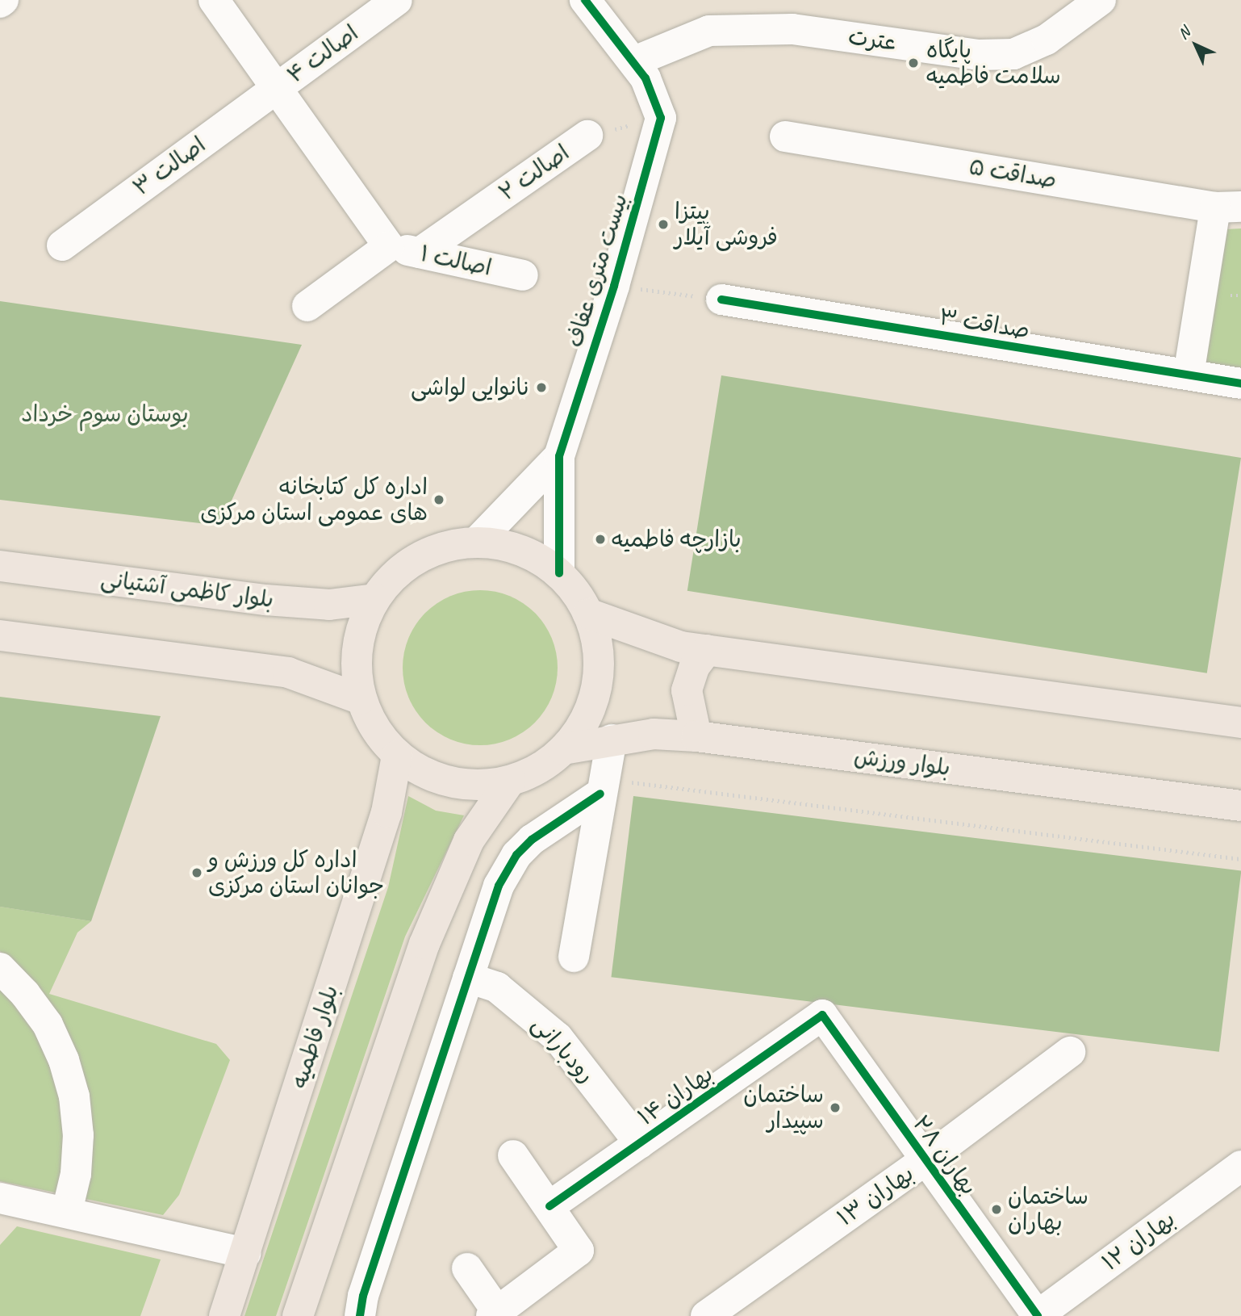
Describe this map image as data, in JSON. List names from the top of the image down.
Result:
{
  "streets": {
    "main road": ["بلوار کاظمی آشتیانی", "بلوار ورزش", "بلوار فاطمیه"],
    "street": [
      "عترت",
      "اصالت ۴",
      "اصالت ۳",
      "اصالت ۲",
      "صداقت ۵",
      "اصالت ۱",
      "بیست متری عفاف",
      "صداقت ۳",
      "رودبارانی",
      "بهاران ۱۴",
      "بهاران ۲۸",
      "بهاران ۱۳",
      "بهاران ۱۲"
    ]
  },
  "crossings": [
    ["اصالت ۴", "اصالت ۳"],
    ["اصالت ۲", "اصالت ۱"],
    ["اصالت ۲", "بیست متری عفاف"],
    ["رودبارانی", "بهاران ۱۴"],
    ["بهاران ۱۴", "بهاران ۲۸"],
    ["بهاران ۲۸", "بهاران ۱۳"],
    ["بهاران ۲۸", "بهاران ۱۲"]
  ],
  "parks": ["بوستان سوم خرداد"],
  "places": [
    "پایگاه سلامت فاطمیه",
    "پیتزا فروشی آیلار",
    "نانوایی لواشی",
    "اداره کل کتابخانه های عمومی استان مرکزی",
    "بازارچه فاطمیه",
    "اداره کل ورزش و جوانان استان مرکزی",
    "ساختمان سپیدار",
    "ساختمان بهاران"
  ],
  "north": "top left"
}
